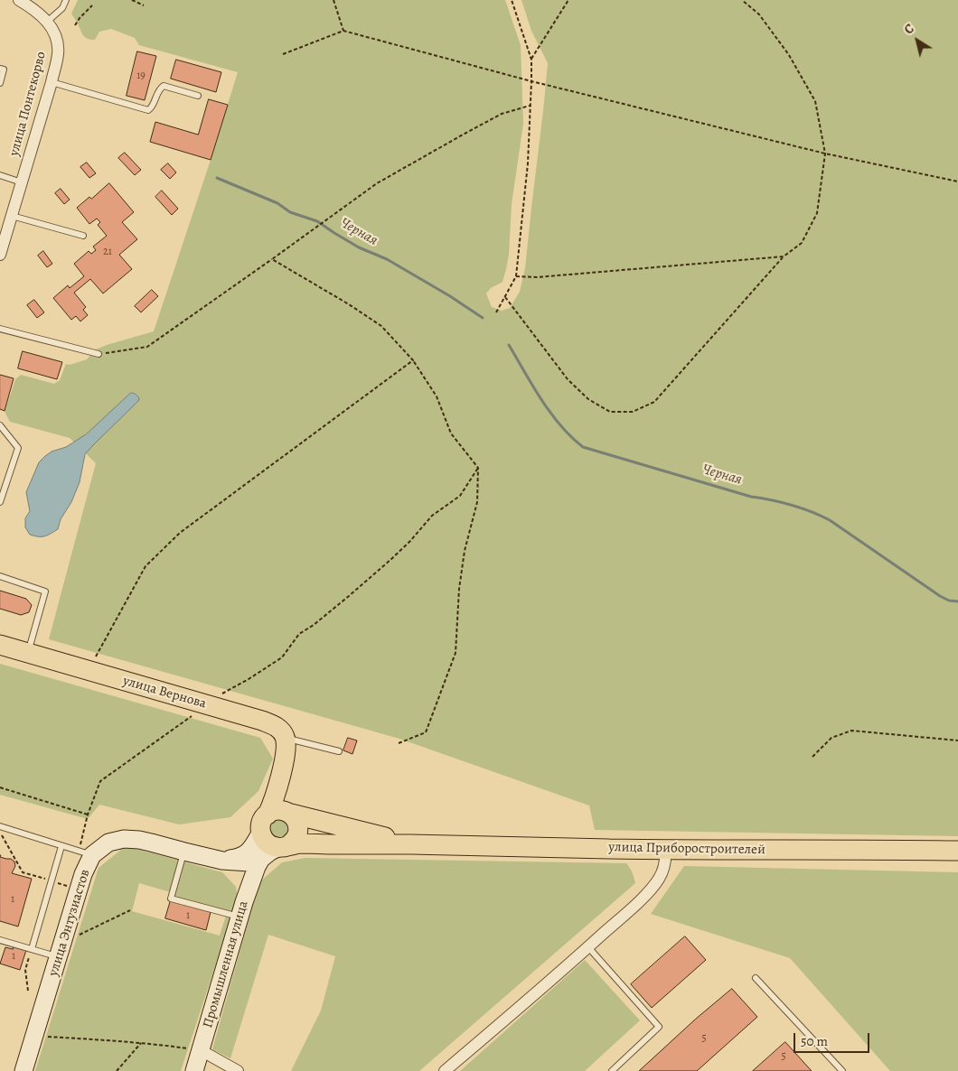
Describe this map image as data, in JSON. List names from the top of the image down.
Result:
{
  "streets": {
    "main road": ["улица Вернова", "улица Приборостроителей"],
    "street": ["улица Понтекорво", "улица Энтузиастов", "Промышленная улица"]
  },
  "crossings": [
    ["улица Приборостроителей", "улица Энтузиастов"],
    ["улица Энтузиастов", "Промышленная улица"]
  ],
  "water": ["Черная"],
  "house_numbers": [
    "19",
    "21",
    "1",
    "1",
    "1",
    "5",
    "5"
  ],
  "scale_bar": "50 m",
  "north": "top left"
}
